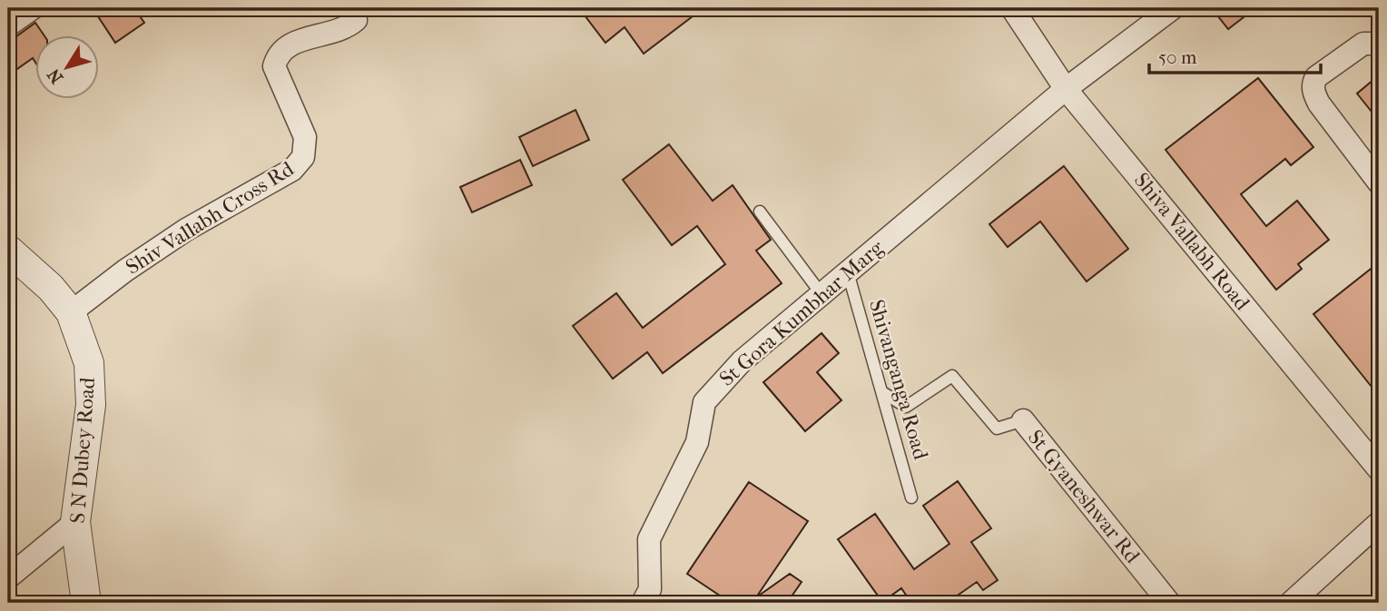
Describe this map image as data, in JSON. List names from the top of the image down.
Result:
{
  "streets": {
    "street": [
      "Shiv Vallabh Cross Rd",
      "Shiva Vallabh Road",
      "St Gora Kumbhar Marg",
      "S N Dubey Road",
      "St Gyaneshwar Rd"
    ],
    "lane": ["Shivanganga Road"]
  },
  "crossings": [
    ["Shiv Vallabh Cross Rd", "S N Dubey Road"],
    ["Shiva Vallabh Road", "St Gora Kumbhar Marg"],
    ["St Gora Kumbhar Marg", "Shivanganga Road"]
  ],
  "scale_bar": "50 m",
  "north": "bottom left"
}
